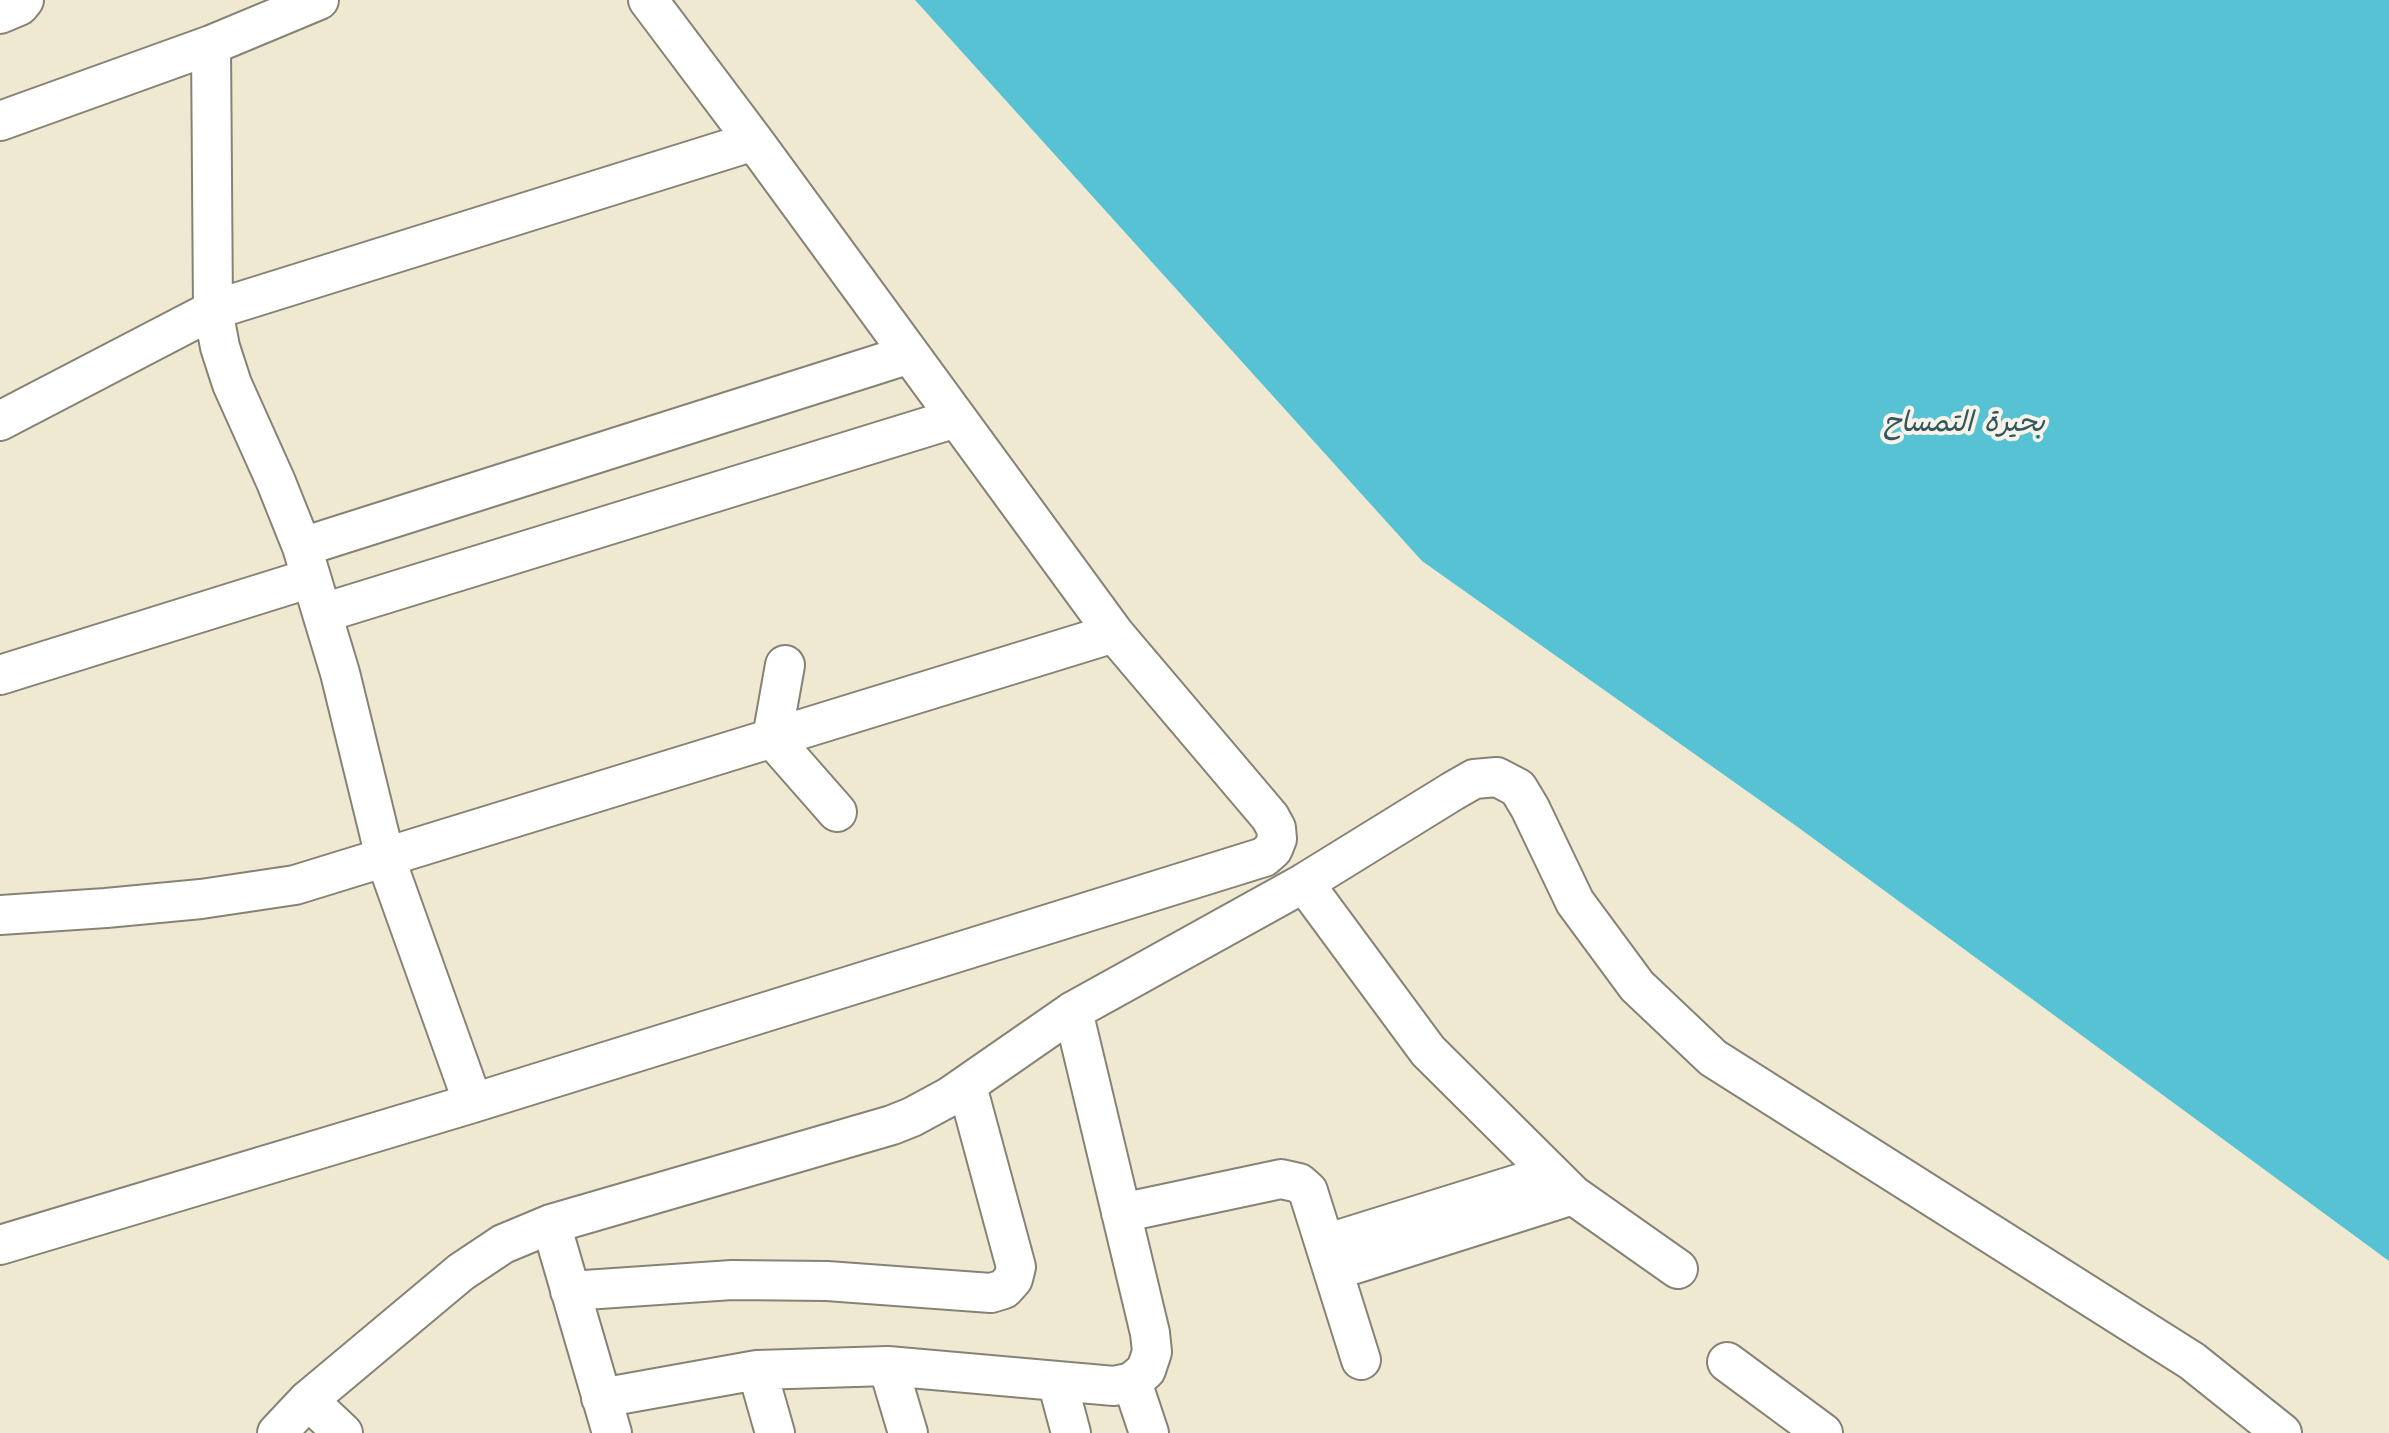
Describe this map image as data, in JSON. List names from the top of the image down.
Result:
{
  "water": ["بحيرة التمساح"]
}
